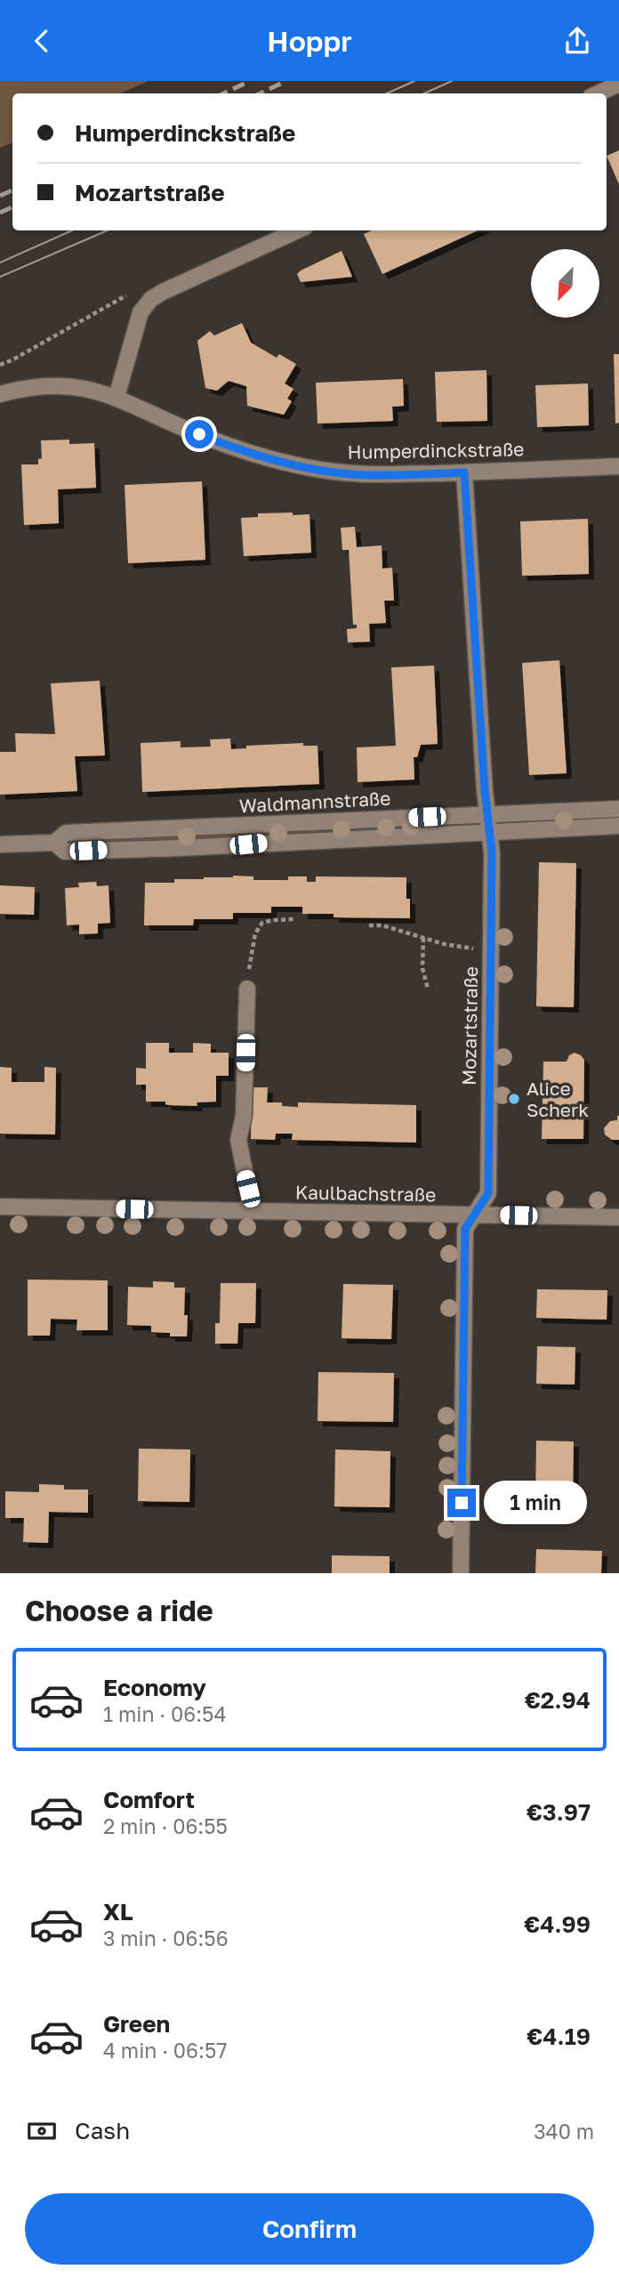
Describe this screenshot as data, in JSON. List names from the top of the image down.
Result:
{
  "streets": {
    "street": [
      "Humperdinckstraße",
      "Waldmannstraße",
      "Mozartstraße",
      "Kaulbachstraße"
    ]
  },
  "crossings": [
    ["Humperdinckstraße", "Mozartstraße"],
    ["Waldmannstraße", "Mozartstraße"],
    ["Mozartstraße", "Kaulbachstraße"]
  ],
  "places": ["Alice Scherk"],
  "north": "bottom left",
  "page": {
    "header": "Hoppr",
    "banner": ["Humperdinckstraße", "Mozartstraße"],
    "bubble": "1 min",
    "heading": "Choose a ride",
    "list": [
      {
        "name": "Economy",
        "note": "1 min · 06:54",
        "value": "€2.94"
      },
      {
        "name": "Comfort",
        "note": "2 min · 06:55",
        "value": "€3.97"
      },
      {
        "name": "XL",
        "note": "3 min · 06:56",
        "value": "€4.99"
      },
      {
        "name": "Green",
        "note": "4 min · 06:57",
        "value": "€4.19"
      }
    ],
    "pay": ["Cash", "340 m"],
    "buttons": "Confirm"
  }
}
